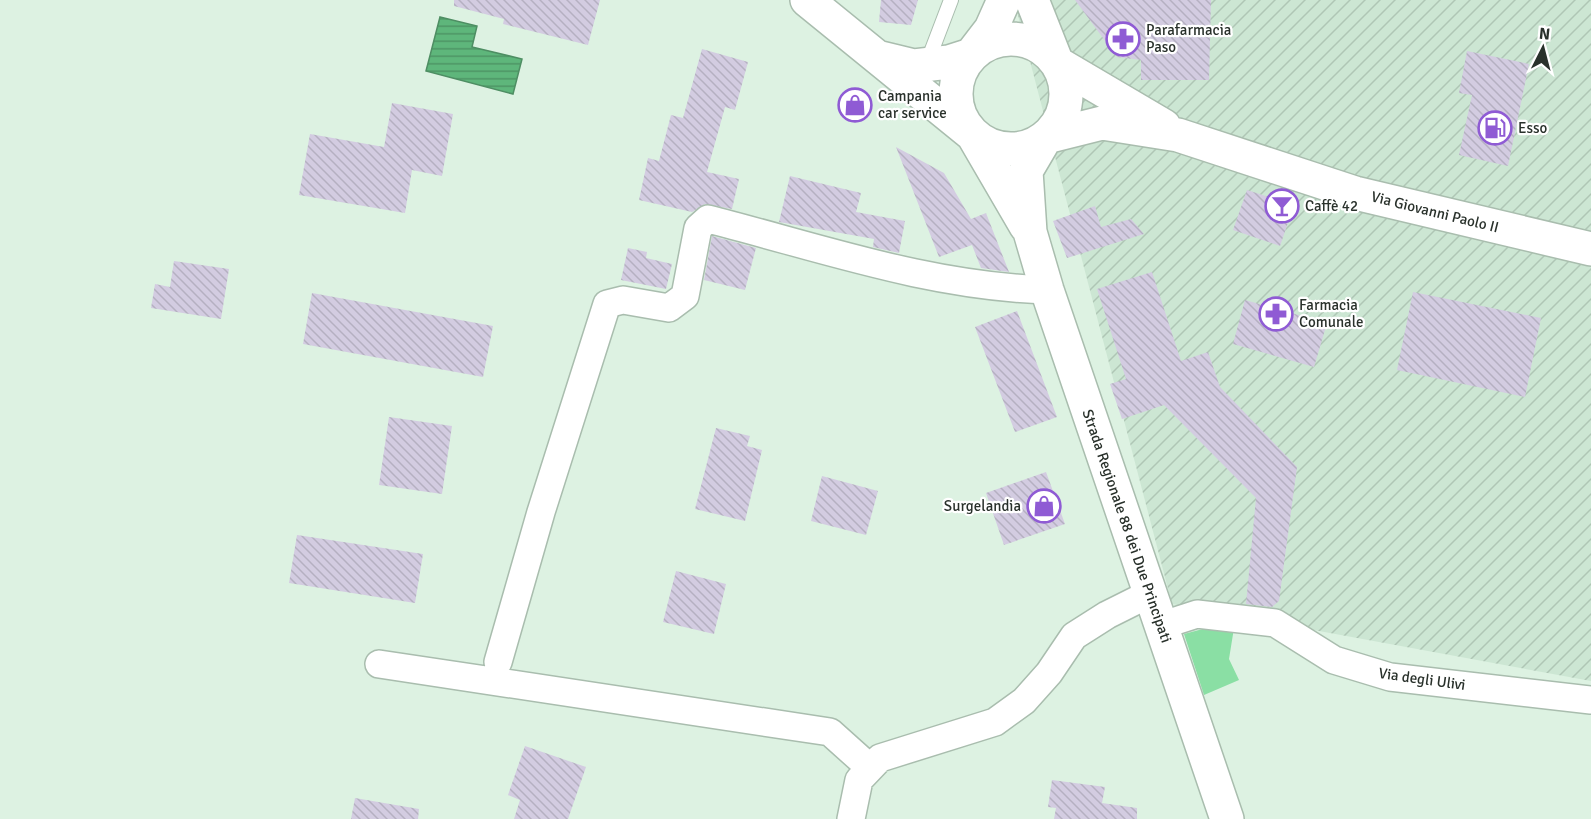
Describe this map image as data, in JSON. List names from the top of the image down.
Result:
{
  "streets": {
    "main road": ["Via Giovanni Paolo II", "Strada Regionale 88 dei Due Principati"],
    "street": ["Via degli Ulivi"]
  },
  "crossings": [
    ["Strada Regionale 88 dei Due Principati", "Via degli Ulivi"]
  ],
  "places": {
    "pharmacy": ["Parafarmacia Paso", "Farmacia Comunale"],
    "shop": ["Campania car service", "Surgelandia"],
    "fuel station": ["Esso"],
    "bar": ["Caffè 42"]
  },
  "north": "top"
}
